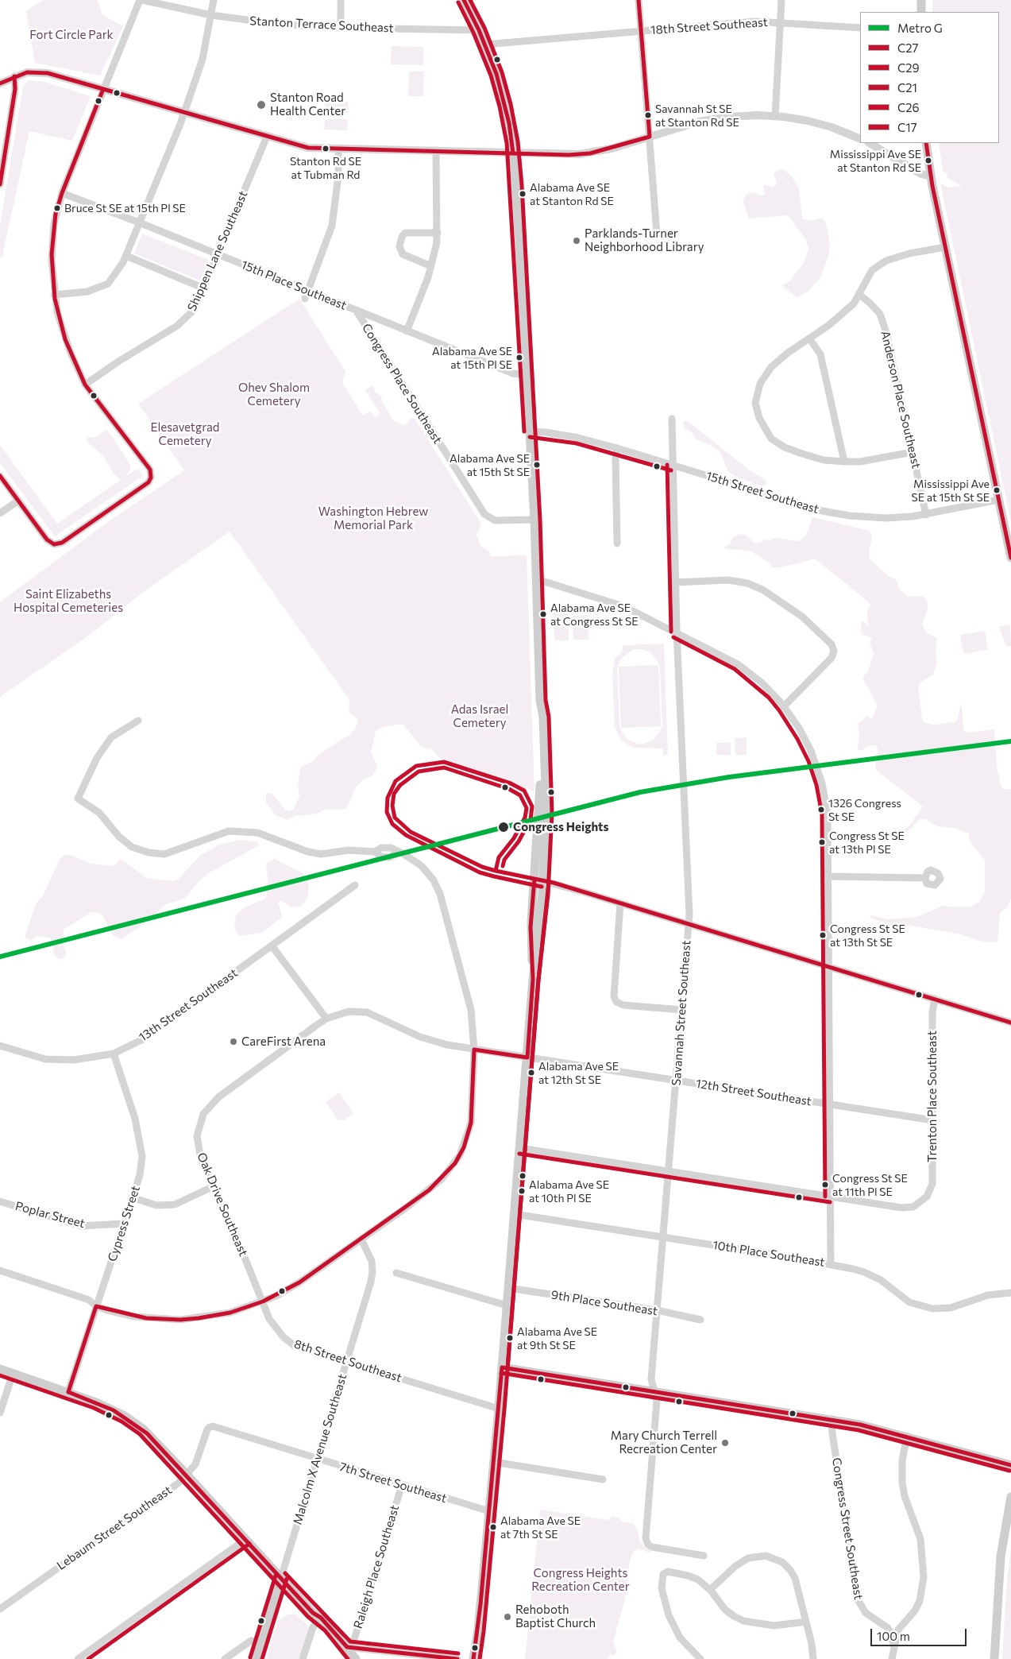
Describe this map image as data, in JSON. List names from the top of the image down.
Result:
{
  "streets": {
    "main road": ["Malcolm X Avenue Southeast"],
    "street": [
      "Stanton Terrace Southeast",
      "18th Street Southeast",
      "Shippen Lane Southeast",
      "15th Place Southeast",
      "Congress Place Southeast",
      "Anderson Place Southeast",
      "15th Street Southeast",
      "13th Street Southeast",
      "Savannah Street Southeast",
      "12th Street Southeast",
      "Trenton Place Southeast",
      "Oak Drive Southeast",
      "Poplar Street",
      "Cypress Street",
      "10th Place Southeast",
      "9th Place Southeast",
      "8th Street Southeast",
      "7th Street Southeast",
      "Lebaum Street Southeast",
      "Congress Street Southeast",
      "Raleigh Place Southeast"
    ]
  },
  "crossings": [
    ["Shippen Lane Southeast", "15th Place Southeast"],
    ["15th Place Southeast", "Congress Place Southeast"],
    ["Anderson Place Southeast", "15th Street Southeast"],
    ["15th Street Southeast", "Savannah Street Southeast"],
    ["13th Street Southeast", "Cypress Street"],
    ["Savannah Street Southeast", "12th Street Southeast"],
    ["Savannah Street Southeast", "10th Place Southeast"],
    ["Savannah Street Southeast", "9th Place Southeast"],
    ["12th Street Southeast", "Trenton Place Southeast"],
    ["12th Street Southeast", "Oak Drive Southeast"],
    ["Oak Drive Southeast", "8th Street Southeast"],
    ["Poplar Street", "Cypress Street"],
    ["8th Street Southeast", "Malcolm X Avenue Southeast"],
    ["Malcolm X Avenue Southeast", "7th Street Southeast"],
    ["7th Street Southeast", "Lebaum Street Southeast"],
    ["7th Street Southeast", "Raleigh Place Southeast"]
  ],
  "parks": [
    "Fort Circle Park",
    "Ohev Shalom Cemetery",
    "Elesavetgrad Cemetery",
    "Washington Hebrew Memorial Park",
    "Saint Elizabeths Hospital Cemeteries",
    "Adas Israel Cemetery",
    "Congress Heights Recreation Center"
  ],
  "places": [
    "Stanton Road Health Center",
    "Savannah St SE at Stanton Rd SE",
    "Stanton Rd SE at Tubman Rd",
    "Mississippi Ave SE at Stanton Rd SE",
    "Alabama Ave SE at Stanton Rd SE",
    "Bruce St SE at 15th Pl SE",
    "Parklands-Turner Neighborhood Library",
    "Alabama Ave SE at 15th Pl SE",
    "Alabama Ave SE at 15th St SE",
    "Mississippi Ave SE at 15th St SE",
    "Alabama Ave SE at Congress St SE",
    "1326 Congress St SE",
    "Congress Heights",
    "Congress St SE at 13th Pl SE",
    "Congress St SE at 13th St SE",
    "CareFirst Arena",
    "Alabama Ave SE at 12th St SE",
    "Congress St SE at 11th Pl SE",
    "Alabama Ave SE at 10th Pl SE",
    "Alabama Ave SE at 9th St SE",
    "Mary Church Terrell Recreation Center",
    "Alabama Ave SE at 7th St SE",
    "Rehoboth Baptist Church"
  ],
  "lines": [
    "transit line C21",
    "transit line C26",
    "transit line C29",
    "transit line C27",
    "metro line G",
    "transit line C17"
  ],
  "legend": [
    "Metro G",
    "C27",
    "C29",
    "C21",
    "C26",
    "C17"
  ],
  "scale_bar": "100 m"
}
